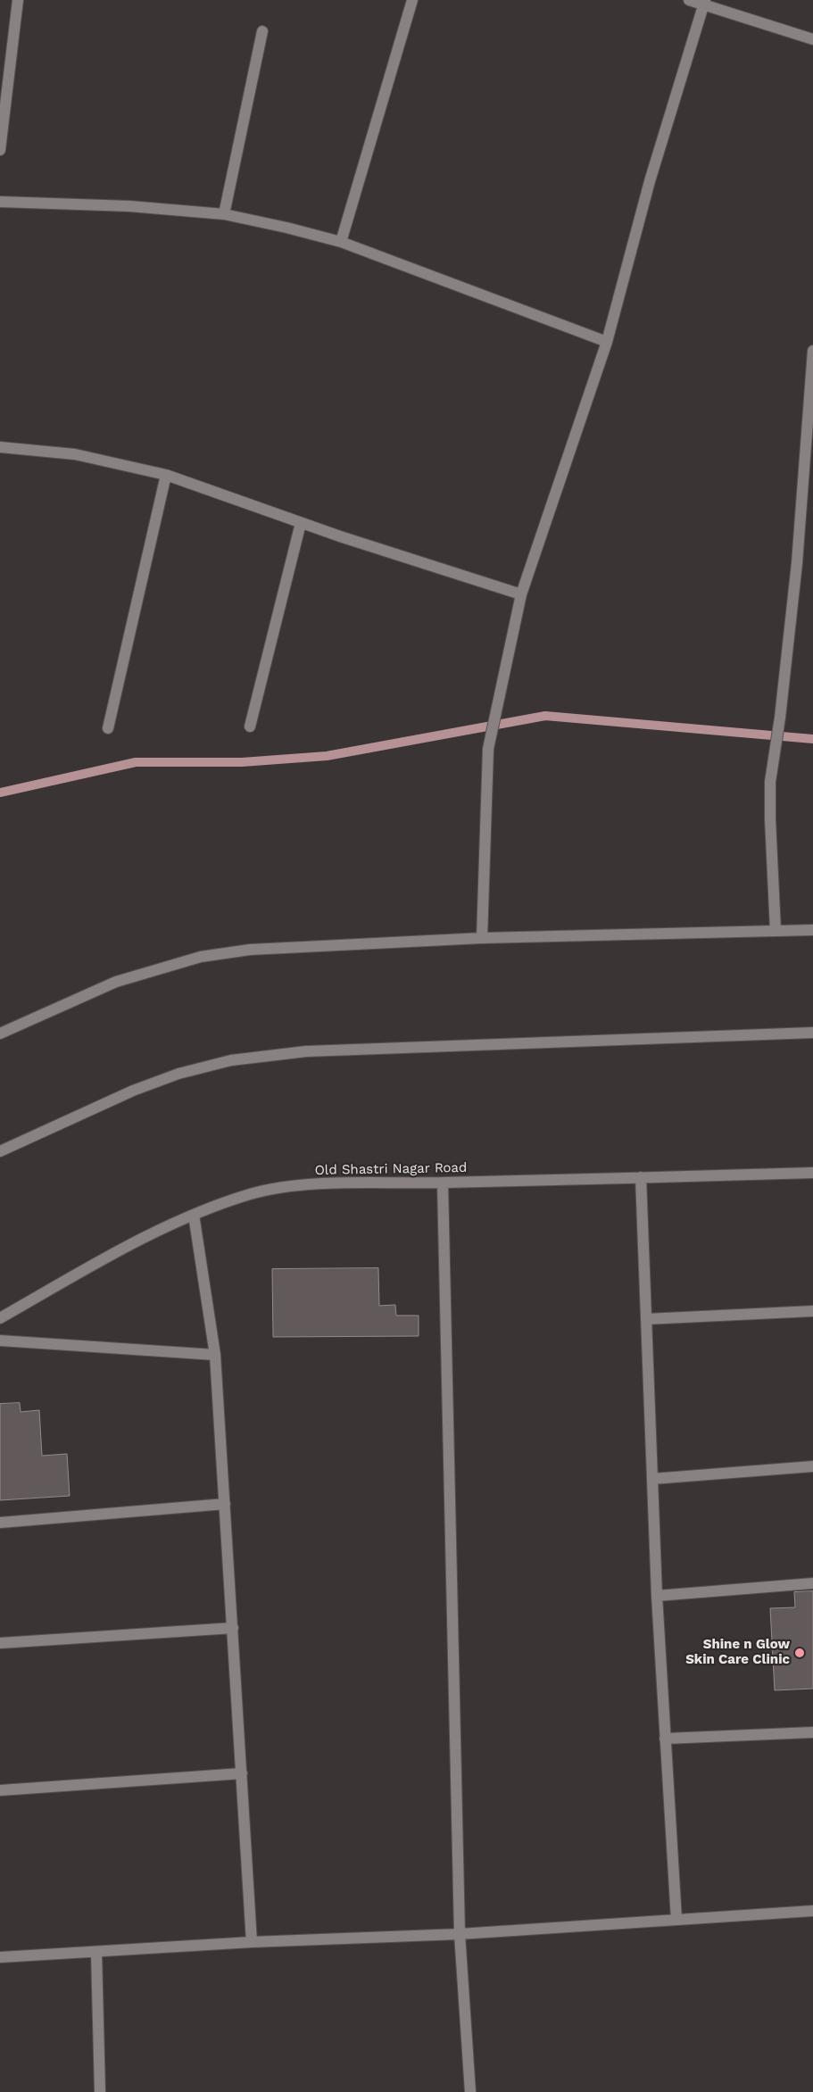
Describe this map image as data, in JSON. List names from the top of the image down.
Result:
{
  "streets": {
    "street": ["Old Shastri Nagar Road"]
  },
  "places": ["Shine n Glow Skin Care Clinic"]
}
